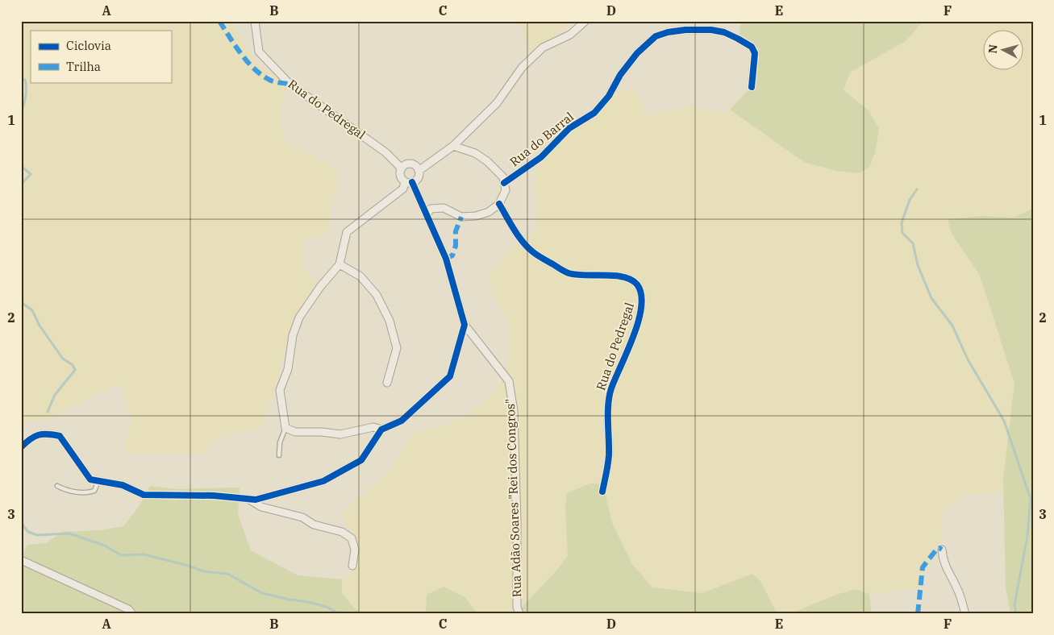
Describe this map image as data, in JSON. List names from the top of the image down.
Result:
{
  "streets": {
    "street": ["Rua do Pedregal", "Rua do Barral", "Rua Adão Soares \"Rei dos Congros\""]
  },
  "legend": ["Ciclovia", "Trilha"],
  "north": "left",
  "grid": {
    "columns": [
      "A",
      "B",
      "C",
      "D",
      "E",
      "F"
    ],
    "rows": ["1", "2", "3"]
  }
}
